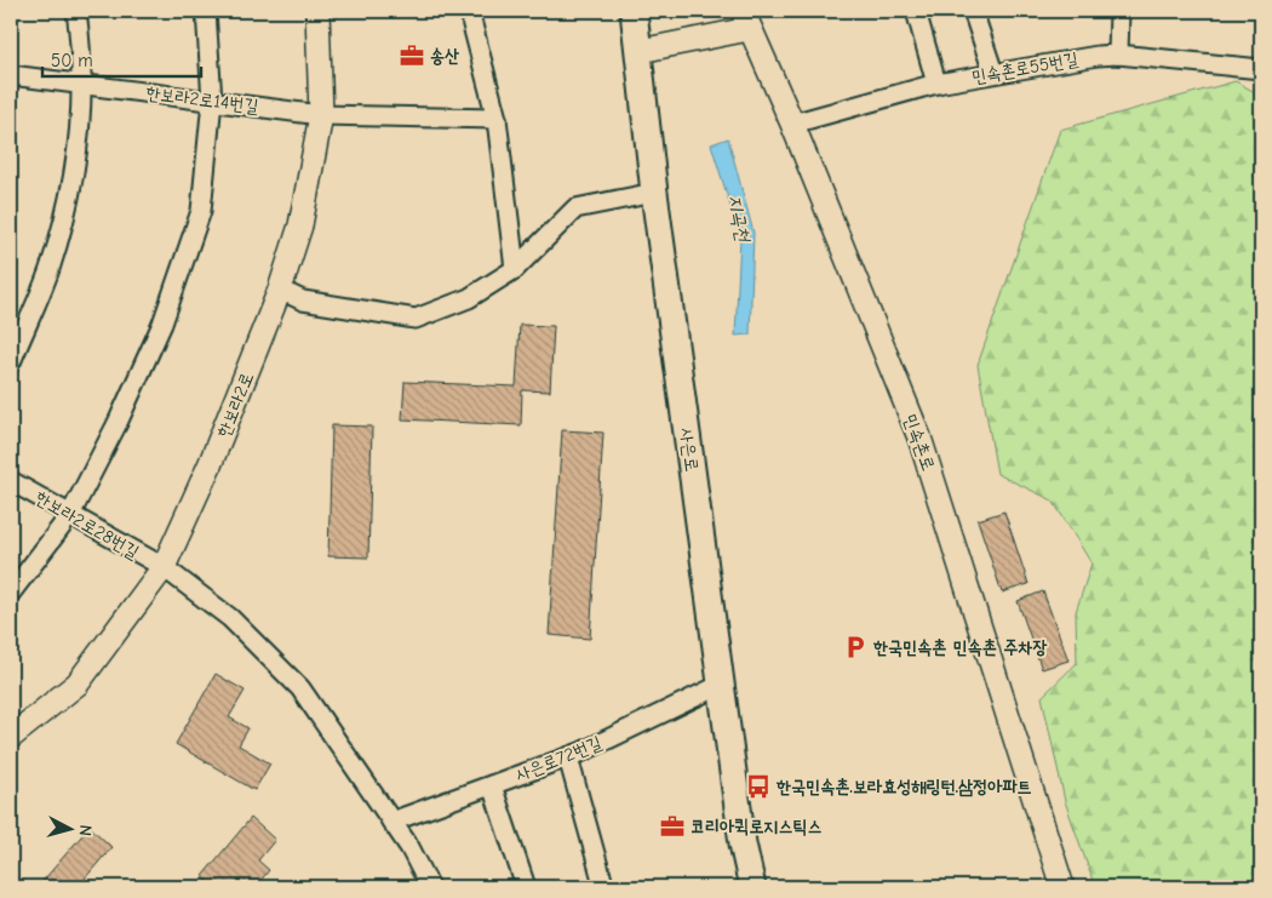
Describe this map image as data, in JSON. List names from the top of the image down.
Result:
{
  "streets": {
    "main road": ["사은로"],
    "street": [
      "민속촌로55번길",
      "한보라2로14번길",
      "한보라2로",
      "민속촌로",
      "한보라2로28번길",
      "사은로72번길"
    ]
  },
  "crossings": [
    ["민속촌로55번길", "민속촌로"],
    ["한보라2로14번길", "한보라2로"],
    ["한보라2로", "한보라2로28번길"],
    ["사은로", "사은로72번길"],
    ["한보라2로28번길", "사은로72번길"]
  ],
  "water": ["지곡천"],
  "places": {
    "office": ["송산", "코리아퀵로지스틱스"],
    "parking": ["한국민속촌 민속촌 주차장"],
    "bus stop": ["한국민속촌.보라효성해링턴.삼정아파트"]
  },
  "scale_bar": "50 m",
  "north": "right"
}
